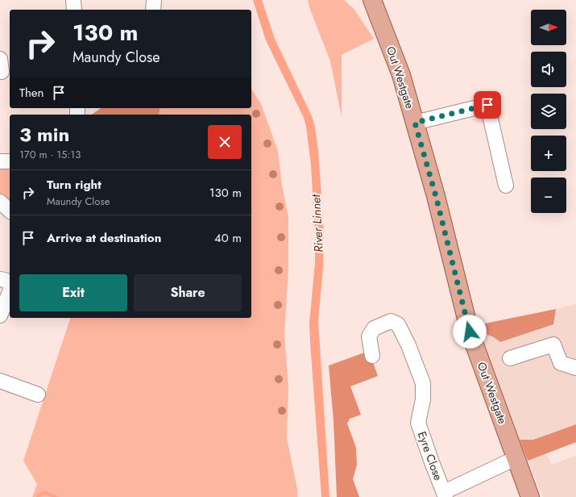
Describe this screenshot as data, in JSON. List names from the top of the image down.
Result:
{
  "streets": {
    "main road": ["Out Westgate"],
    "street": ["Eyre Close"]
  },
  "crossings": [
    ["Out Westgate", "Eyre Close"]
  ],
  "water": ["River Linnet"],
  "north": "right",
  "page": {
    "map_buttons": ["+", "−"],
    "turn": ["130 m", "Maundy Close"],
    "then": "Then",
    "heading": ["3 min", "170 m · 15:13"],
    "list": [
      {
        "name": "Turn right",
        "note": "Maundy Close",
        "value": "130 m"
      },
      {
        "name": "Arrive at destination",
        "value": "40 m"
      }
    ],
    "buttons": ["Exit", "Share"]
  }
}
